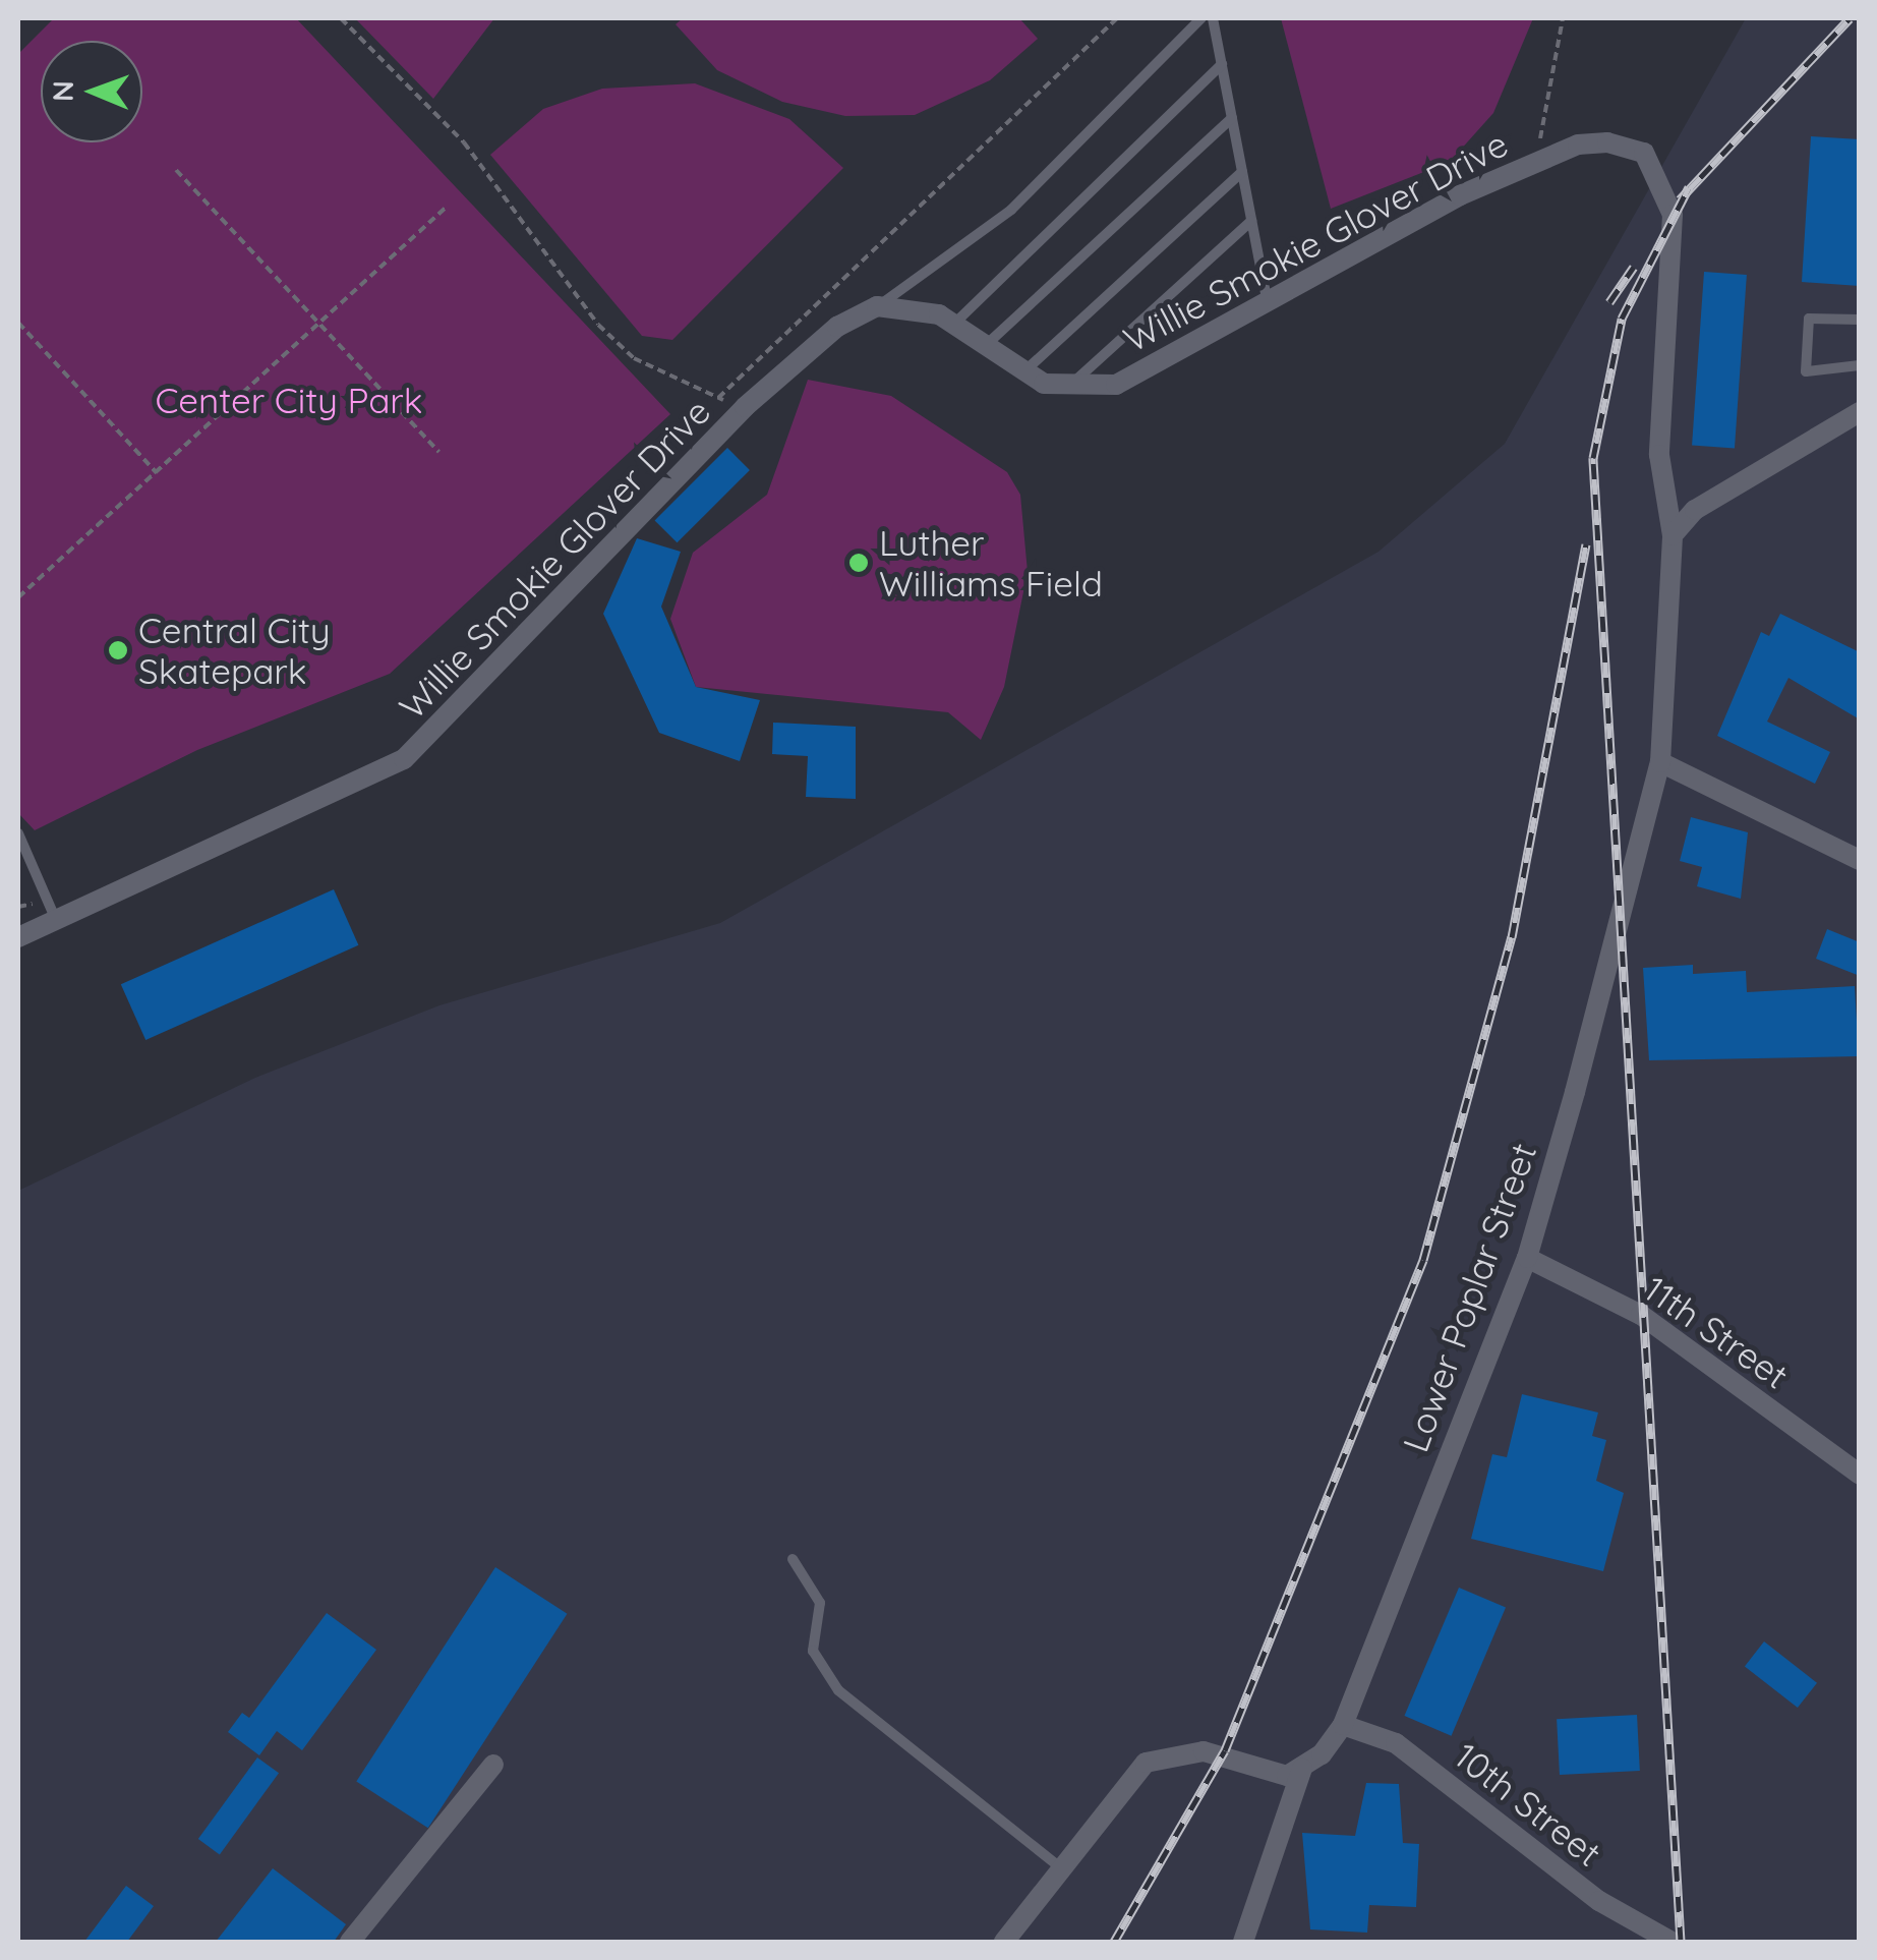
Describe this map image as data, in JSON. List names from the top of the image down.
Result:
{
  "streets": {
    "street": [
      "Willie Smokie Glover Drive",
      "Lower Poplar Street",
      "11th Street",
      "10th Street"
    ]
  },
  "crossings": [
    ["Willie Smokie Glover Drive", "Lower Poplar Street"],
    ["Lower Poplar Street", "11th Street"],
    ["Lower Poplar Street", "10th Street"]
  ],
  "parks": ["Center City Park"],
  "places": ["Luther Williams Field", "Central City Skatepark"],
  "north": "left"
}
